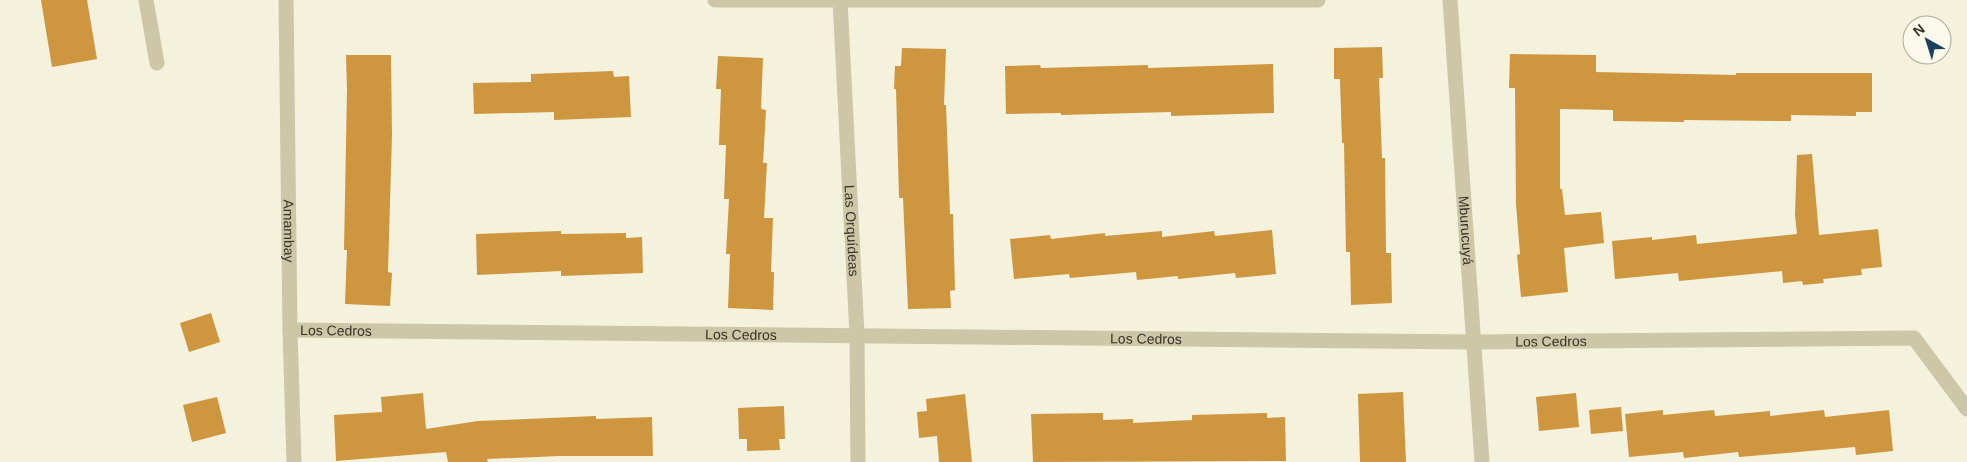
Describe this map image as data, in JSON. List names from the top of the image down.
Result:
{
  "streets": {
    "street": [
      "Amambay",
      "Las Orquídeas",
      "Mburucuyá",
      "Los Cedros"
    ]
  },
  "crossings": [
    ["Amambay", "Los Cedros"],
    ["Las Orquídeas", "Los Cedros"],
    ["Mburucuyá", "Los Cedros"]
  ],
  "north": "top left"
}
